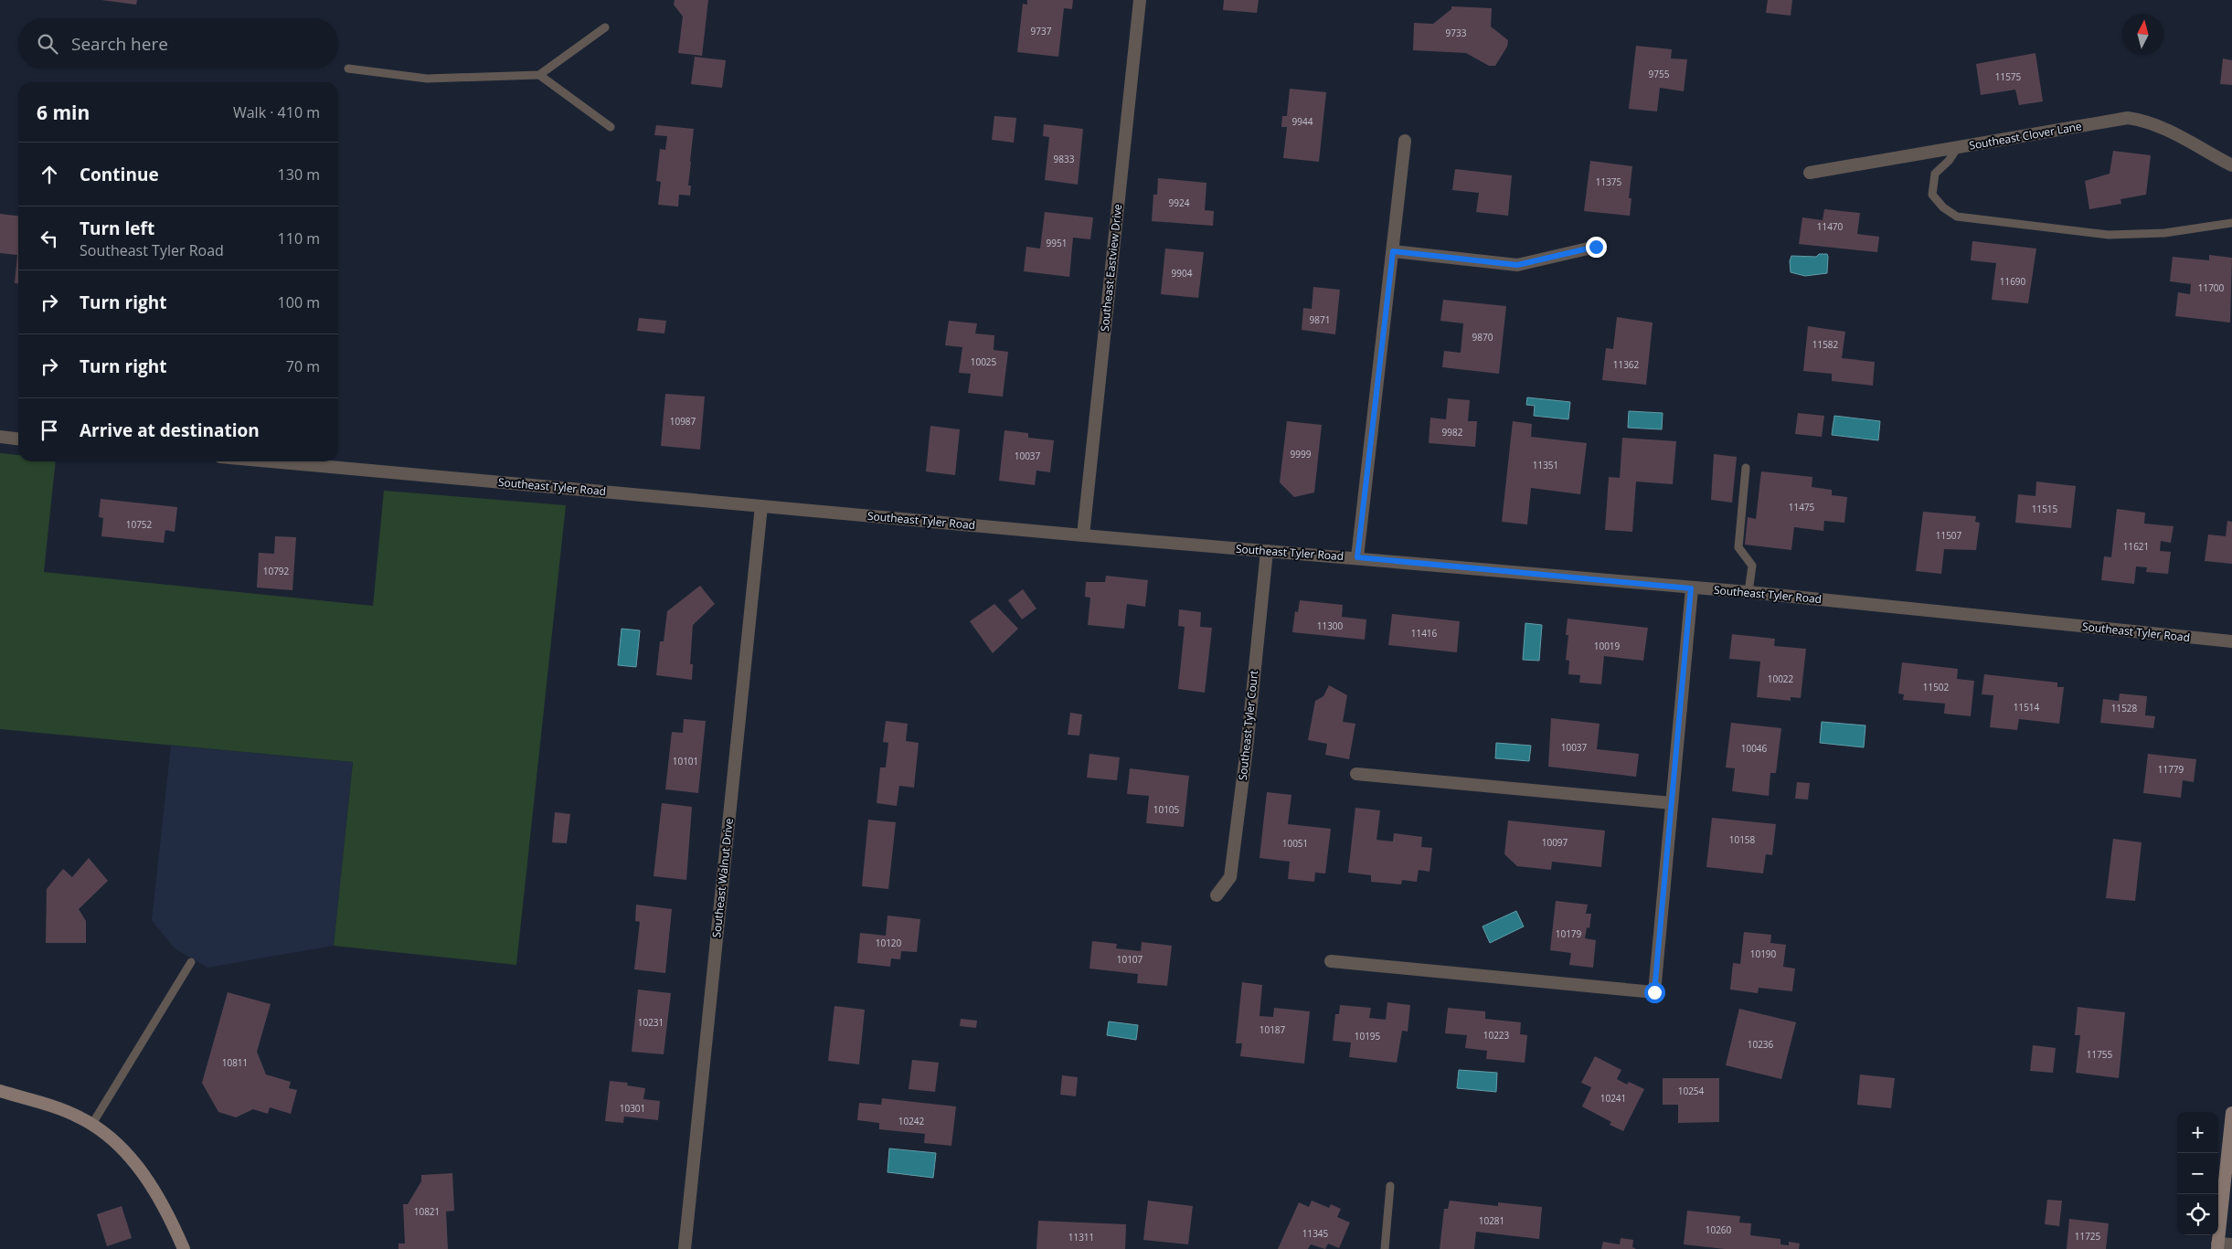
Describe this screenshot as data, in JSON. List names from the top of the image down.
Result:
{
  "streets": {
    "street": [
      "Southeast Clover Lane",
      "Southeast Eastview Drive",
      "Southeast Tyler Road",
      "Southeast Tyler Court",
      "Southeast Walnut Drive"
    ]
  },
  "crossings": [
    ["Southeast Eastview Drive", "Southeast Tyler Road"],
    ["Southeast Tyler Road", "Southeast Tyler Court"],
    ["Southeast Tyler Road", "Southeast Walnut Drive"]
  ],
  "house_numbers": [
    "9737",
    "9733",
    "9755",
    "11575",
    "9944",
    "9833",
    "11375",
    "9924",
    "11470",
    "9951",
    "9904",
    "11690",
    "11700",
    "9871",
    "9870",
    "11582",
    "10025",
    "11362",
    "10987",
    "9982",
    "9999",
    "10037",
    "11351",
    "11475",
    "11515",
    "10752",
    "11507",
    "11621",
    "10792",
    "11300",
    "11416",
    "10019",
    "10022",
    "11502",
    "11514",
    "11528",
    "10037",
    "10046",
    "10101",
    "11779",
    "10105",
    "10158",
    "10097",
    "10051",
    "10179",
    "10120",
    "10190",
    "10107",
    "10231",
    "10187",
    "10223",
    "10195",
    "10236",
    "11755",
    "10811",
    "10254",
    "10241",
    "10301",
    "10242",
    "10821",
    "10281",
    "10260",
    "11345",
    "11725",
    "11311"
  ],
  "north": "top",
  "page": {
    "search": "Search here",
    "heading": ["6 min", "Walk · 410 m"],
    "list": [
      ["Continue", "130 m"],
      ["Turn left", "Southeast Tyler Road", "110 m"],
      ["Turn right", "100 m"],
      ["Turn right", "70 m"],
      "Arrive at destination"
    ],
    "map_buttons": ["+", "−"]
  }
}
